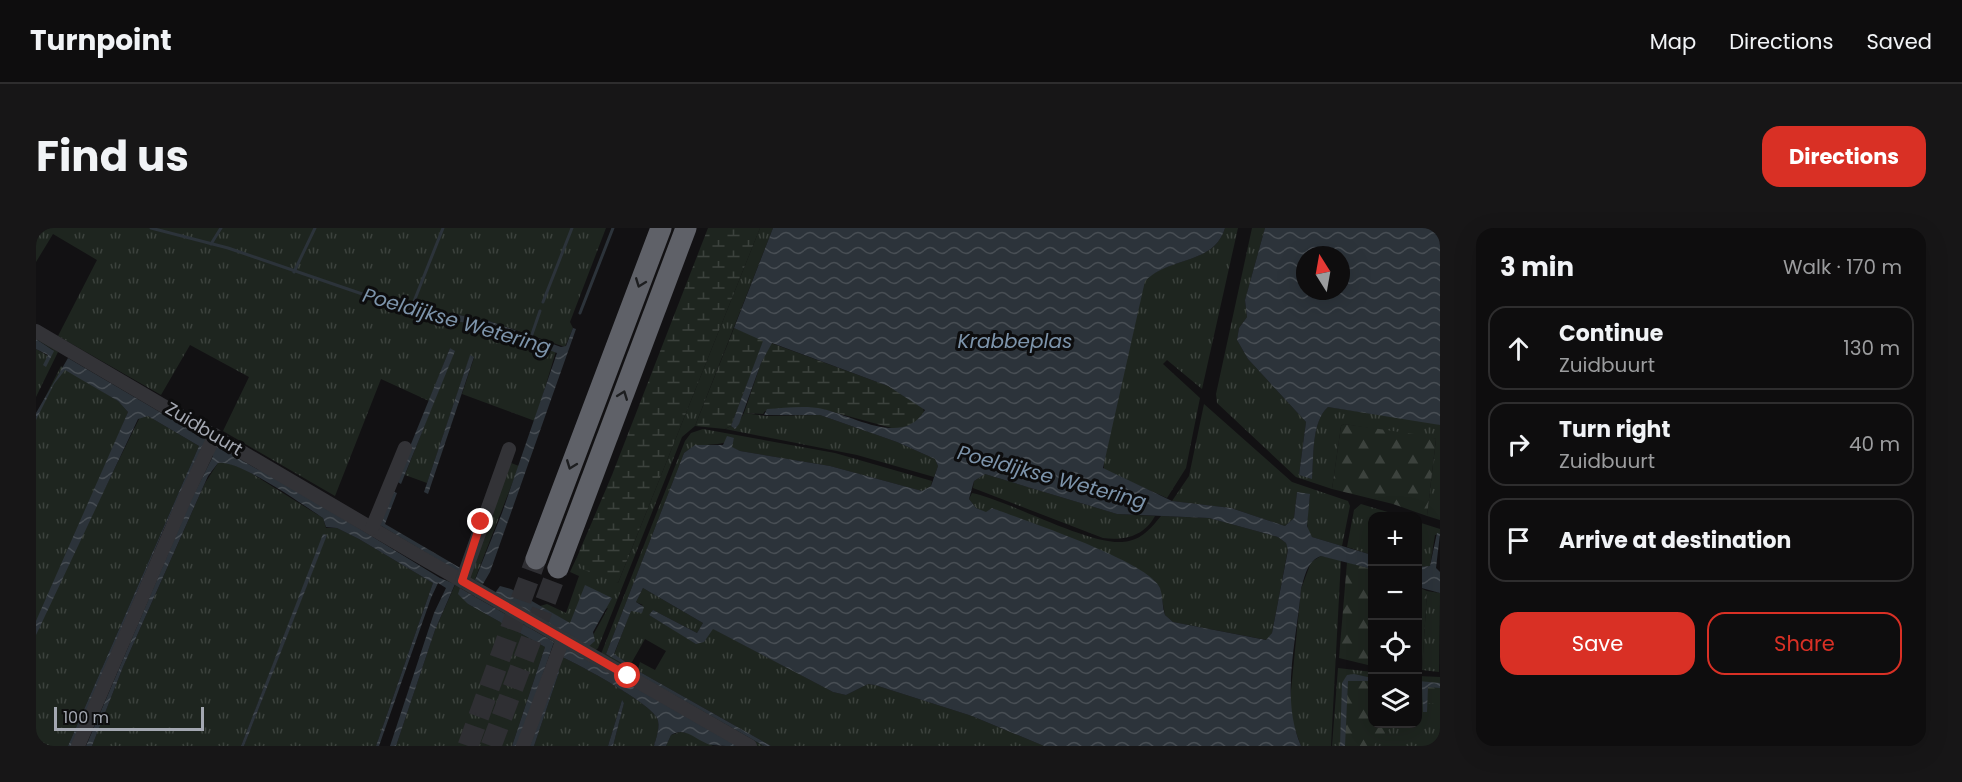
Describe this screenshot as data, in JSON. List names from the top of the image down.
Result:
{
  "streets": {
    "street": ["Zuidbuurt"]
  },
  "water": ["Poeldijkse Wetering", "Krabbeplas"],
  "scale_bar": "100 m",
  "north": "top",
  "page": {
    "header": "Turnpoint",
    "nav": ["Map", "Directions", "Saved"],
    "title": "Find us",
    "buttons": [
      "Directions",
      ["Save", "Share"]
    ],
    "heading": ["3 min", "Walk · 170 m"],
    "list": [
      ["Continue", "Zuidbuurt", "130 m"],
      ["Turn right", "Zuidbuurt", "40 m"],
      "Arrive at destination"
    ],
    "map_buttons": ["+", "−"],
    "scale": "100 m"
  }
}
